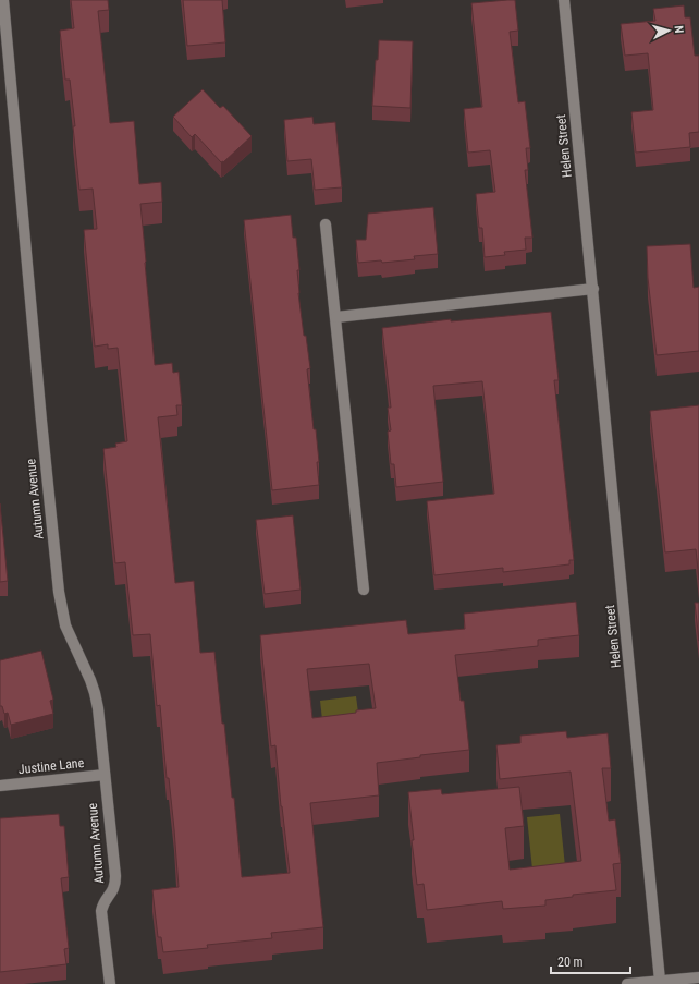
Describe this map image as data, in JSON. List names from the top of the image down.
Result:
{
  "streets": {
    "street": ["Helen Street", "Autumn Avenue", "Justine Lane"]
  },
  "crossings": [
    ["Autumn Avenue", "Justine Lane"]
  ],
  "scale_bar": "20 m",
  "north": "right"
}
